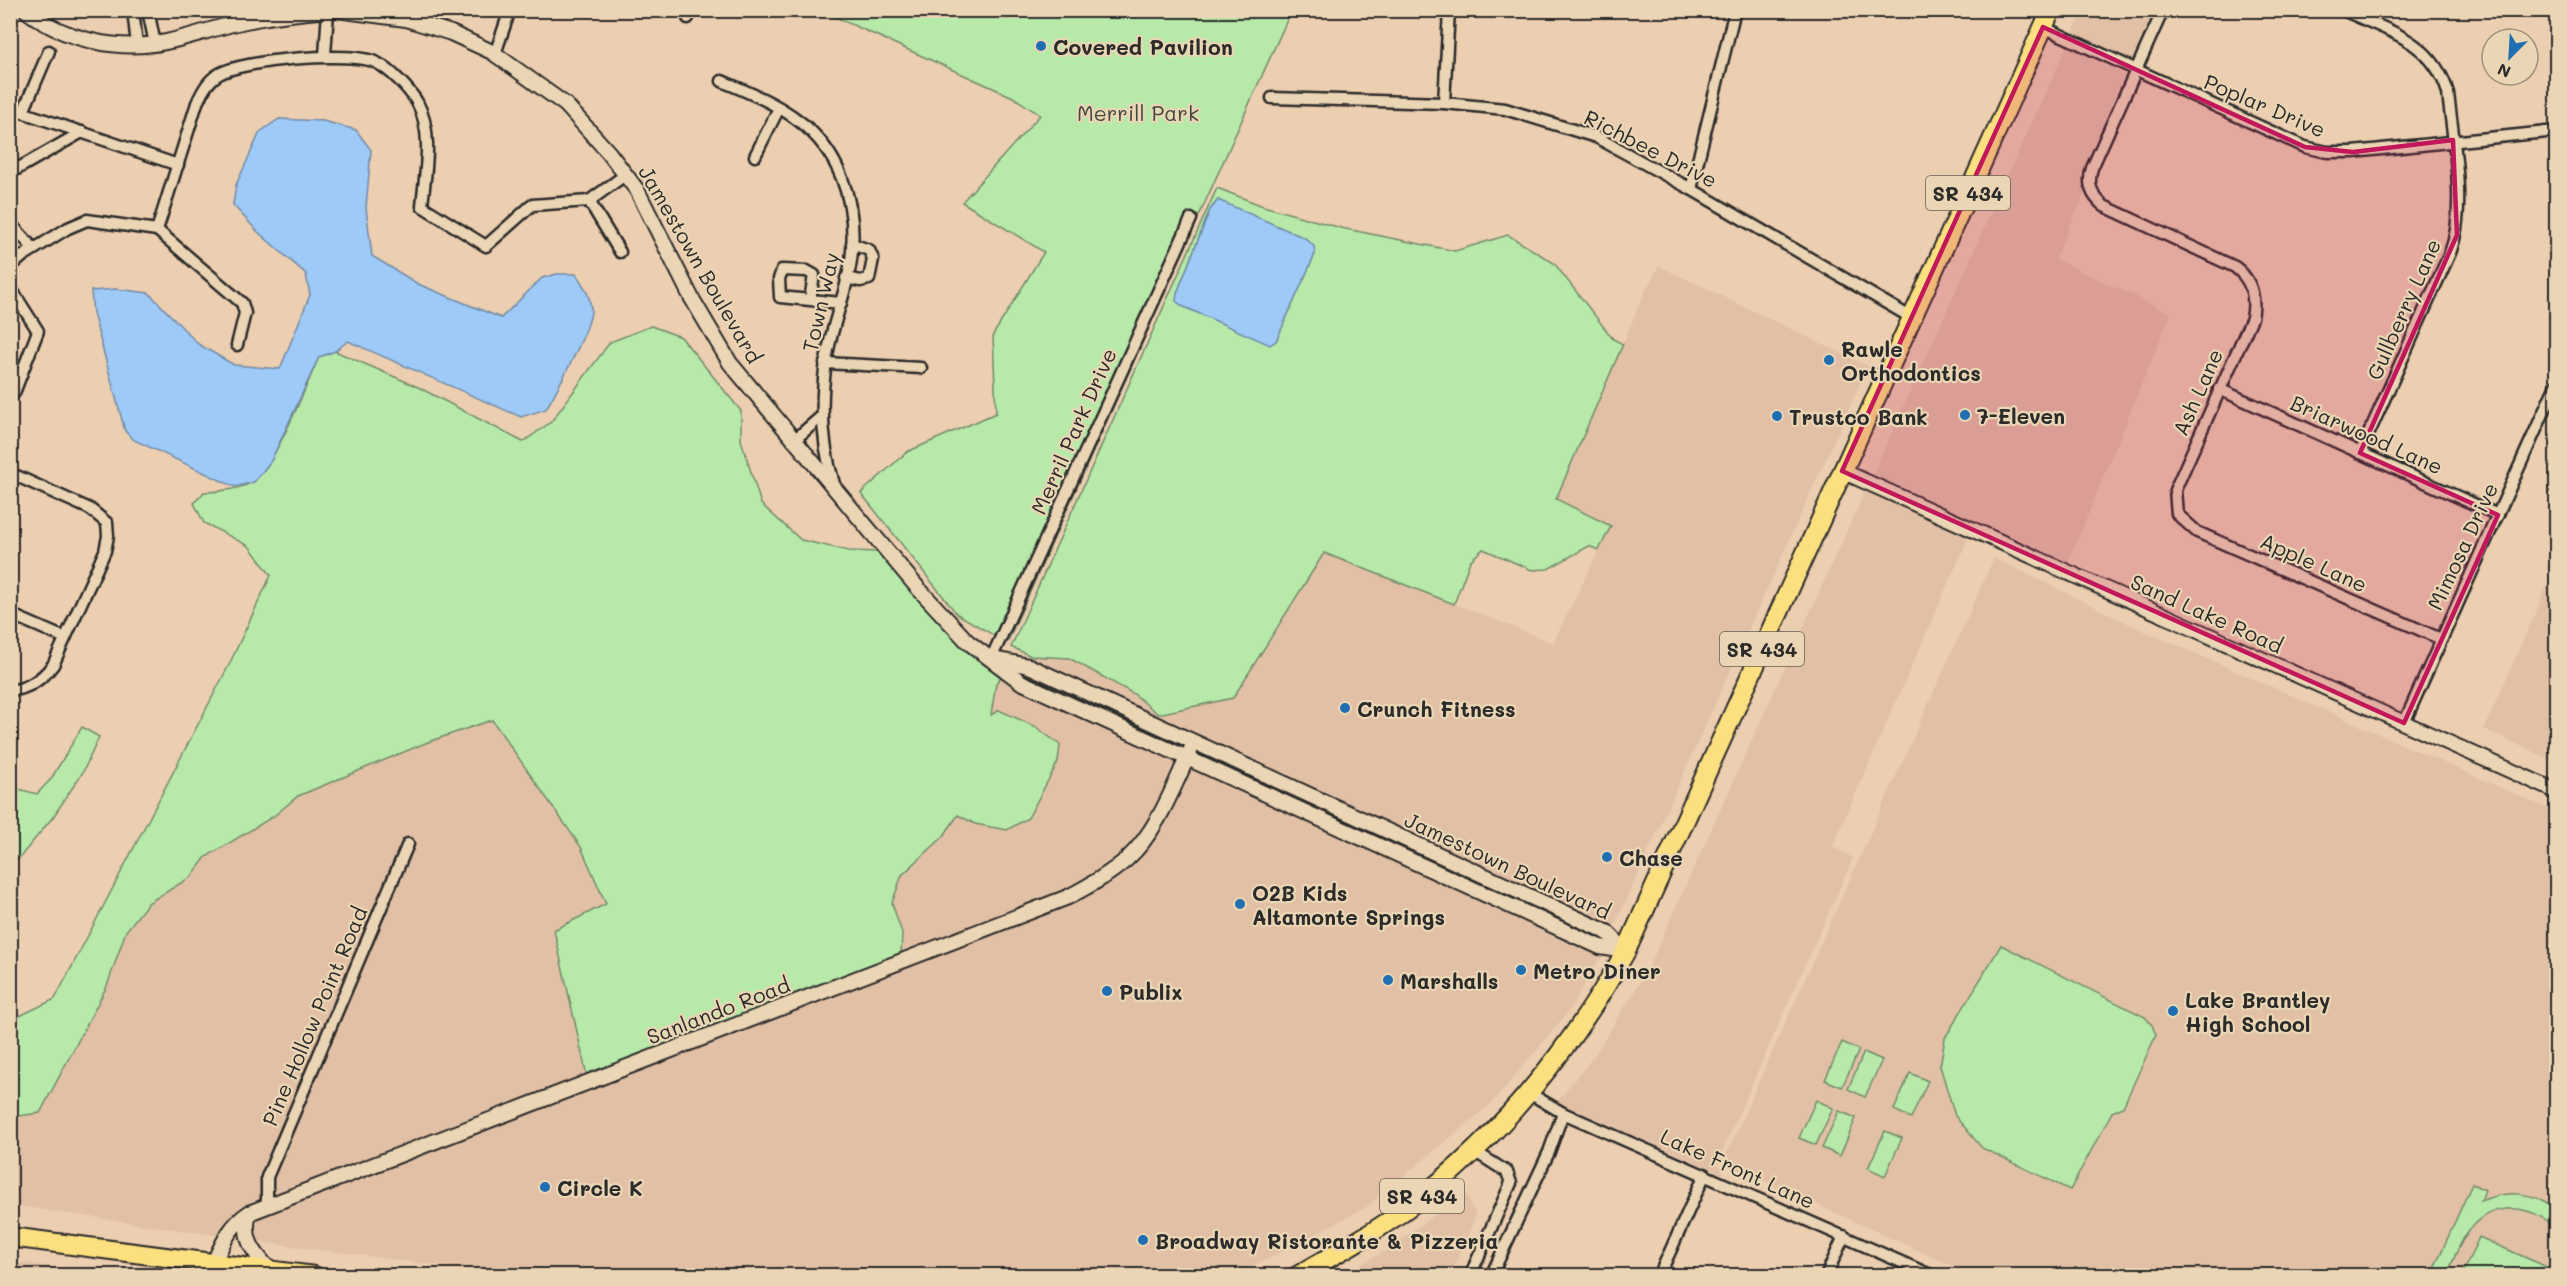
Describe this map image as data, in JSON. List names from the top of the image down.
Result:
{
  "streets": {
    "main road": ["SR 434"],
    "street": [
      "Poplar Drive",
      "Richbee Drive",
      "Jamestown Boulevard",
      "Town Way",
      "Gullberry Lane",
      "Ash Lane",
      "Merril Park Drive",
      "Briarwood Lane",
      "Mimosa Drive",
      "Apple Lane",
      "Sand Lake Road",
      "Sanlando Road",
      "Pine Hollow Point Road",
      "Lake Front Lane"
    ]
  },
  "crossings": [
    ["Poplar Drive", "SR 434"],
    ["Poplar Drive", "Gullberry Lane"],
    ["Poplar Drive", "Ash Lane"],
    ["Richbee Drive", "SR 434"],
    ["SR 434", "Jamestown Boulevard"],
    ["SR 434", "Sand Lake Road"],
    ["SR 434", "Lake Front Lane"],
    ["Jamestown Boulevard", "Town Way"],
    ["Jamestown Boulevard", "Merril Park Drive"],
    ["Jamestown Boulevard", "Sanlando Road"],
    ["Gullberry Lane", "Briarwood Lane"],
    ["Ash Lane", "Briarwood Lane"],
    ["Ash Lane", "Apple Lane"],
    ["Briarwood Lane", "Mimosa Drive"],
    ["Mimosa Drive", "Apple Lane"],
    ["Mimosa Drive", "Sand Lake Road"],
    ["Sanlando Road", "Pine Hollow Point Road"]
  ],
  "parks": ["Merrill Park"],
  "places": [
    "Covered Pavilion",
    "Rawle Orthodontics",
    "7-Eleven",
    "Trustco Bank",
    "Crunch Fitness",
    "Chase",
    "O2B Kids Altamonte Springs",
    "Metro Diner",
    "Marshalls",
    "Publix",
    "Lake Brantley High School",
    "Circle K",
    "Broadway Ristorante & Pizzeria"
  ],
  "north": "bottom left"
}
